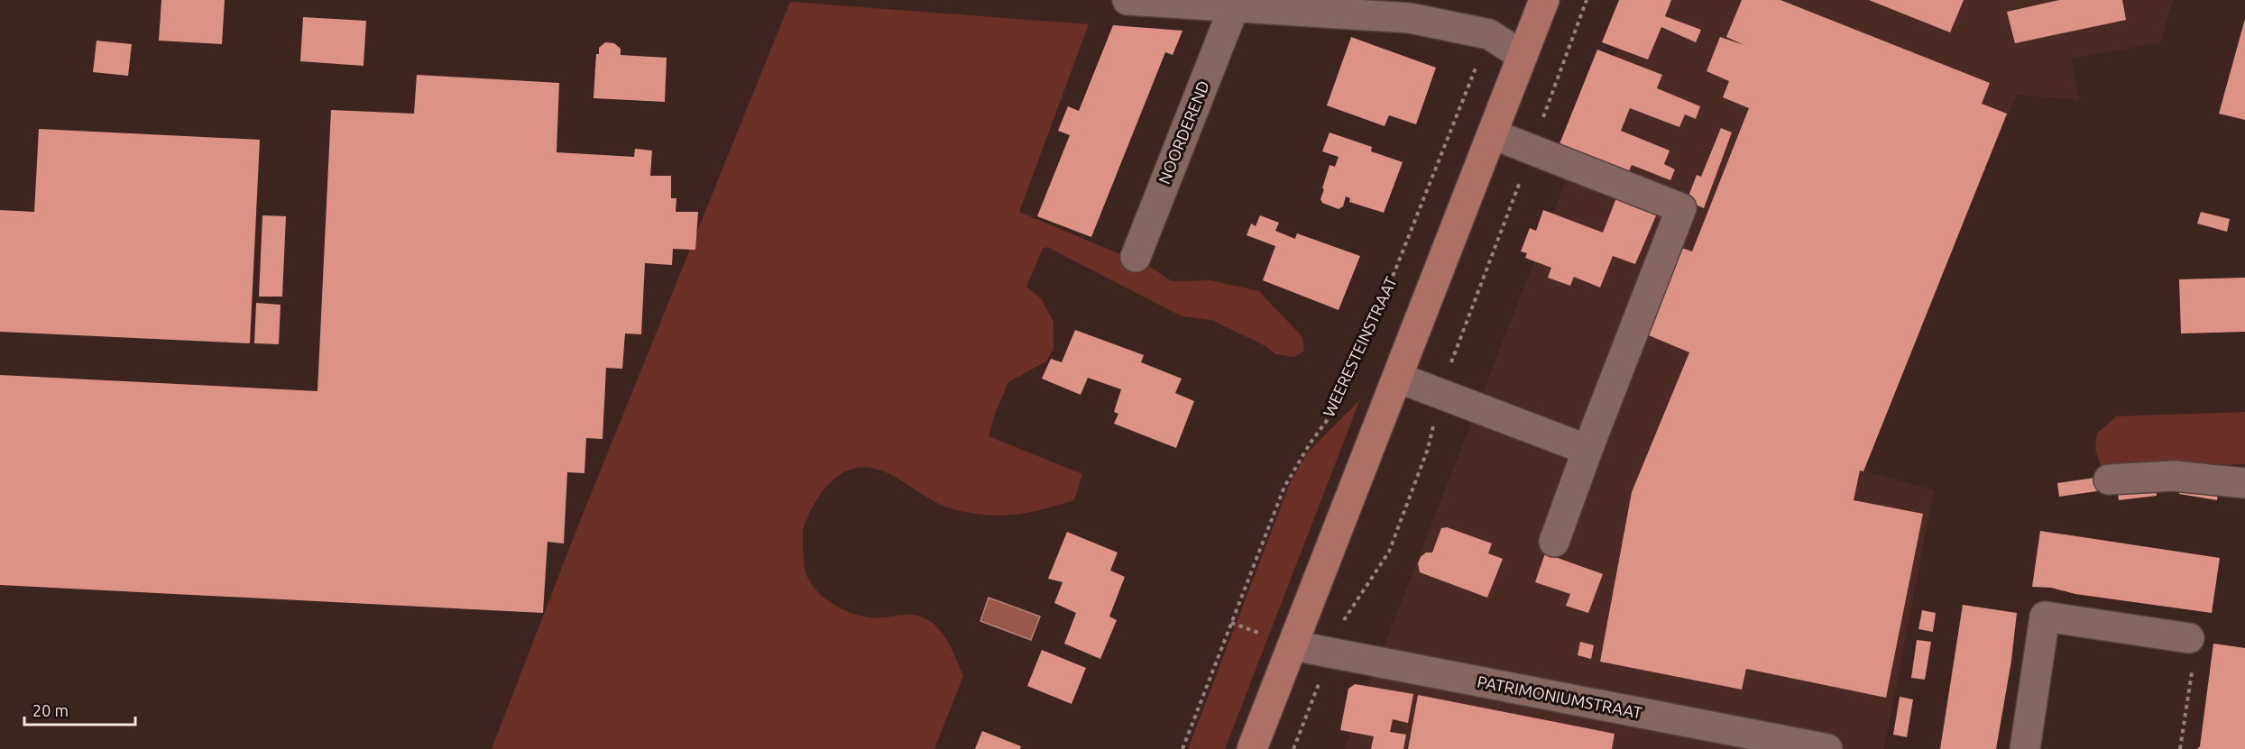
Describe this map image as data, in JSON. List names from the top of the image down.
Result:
{
  "streets": {
    "street": ["NOORDEREND", "PATRIMONIUMSTRAAT"],
    "path": ["WEERESTEINSTRAAT"]
  },
  "scale_bar": "20 m"
}
